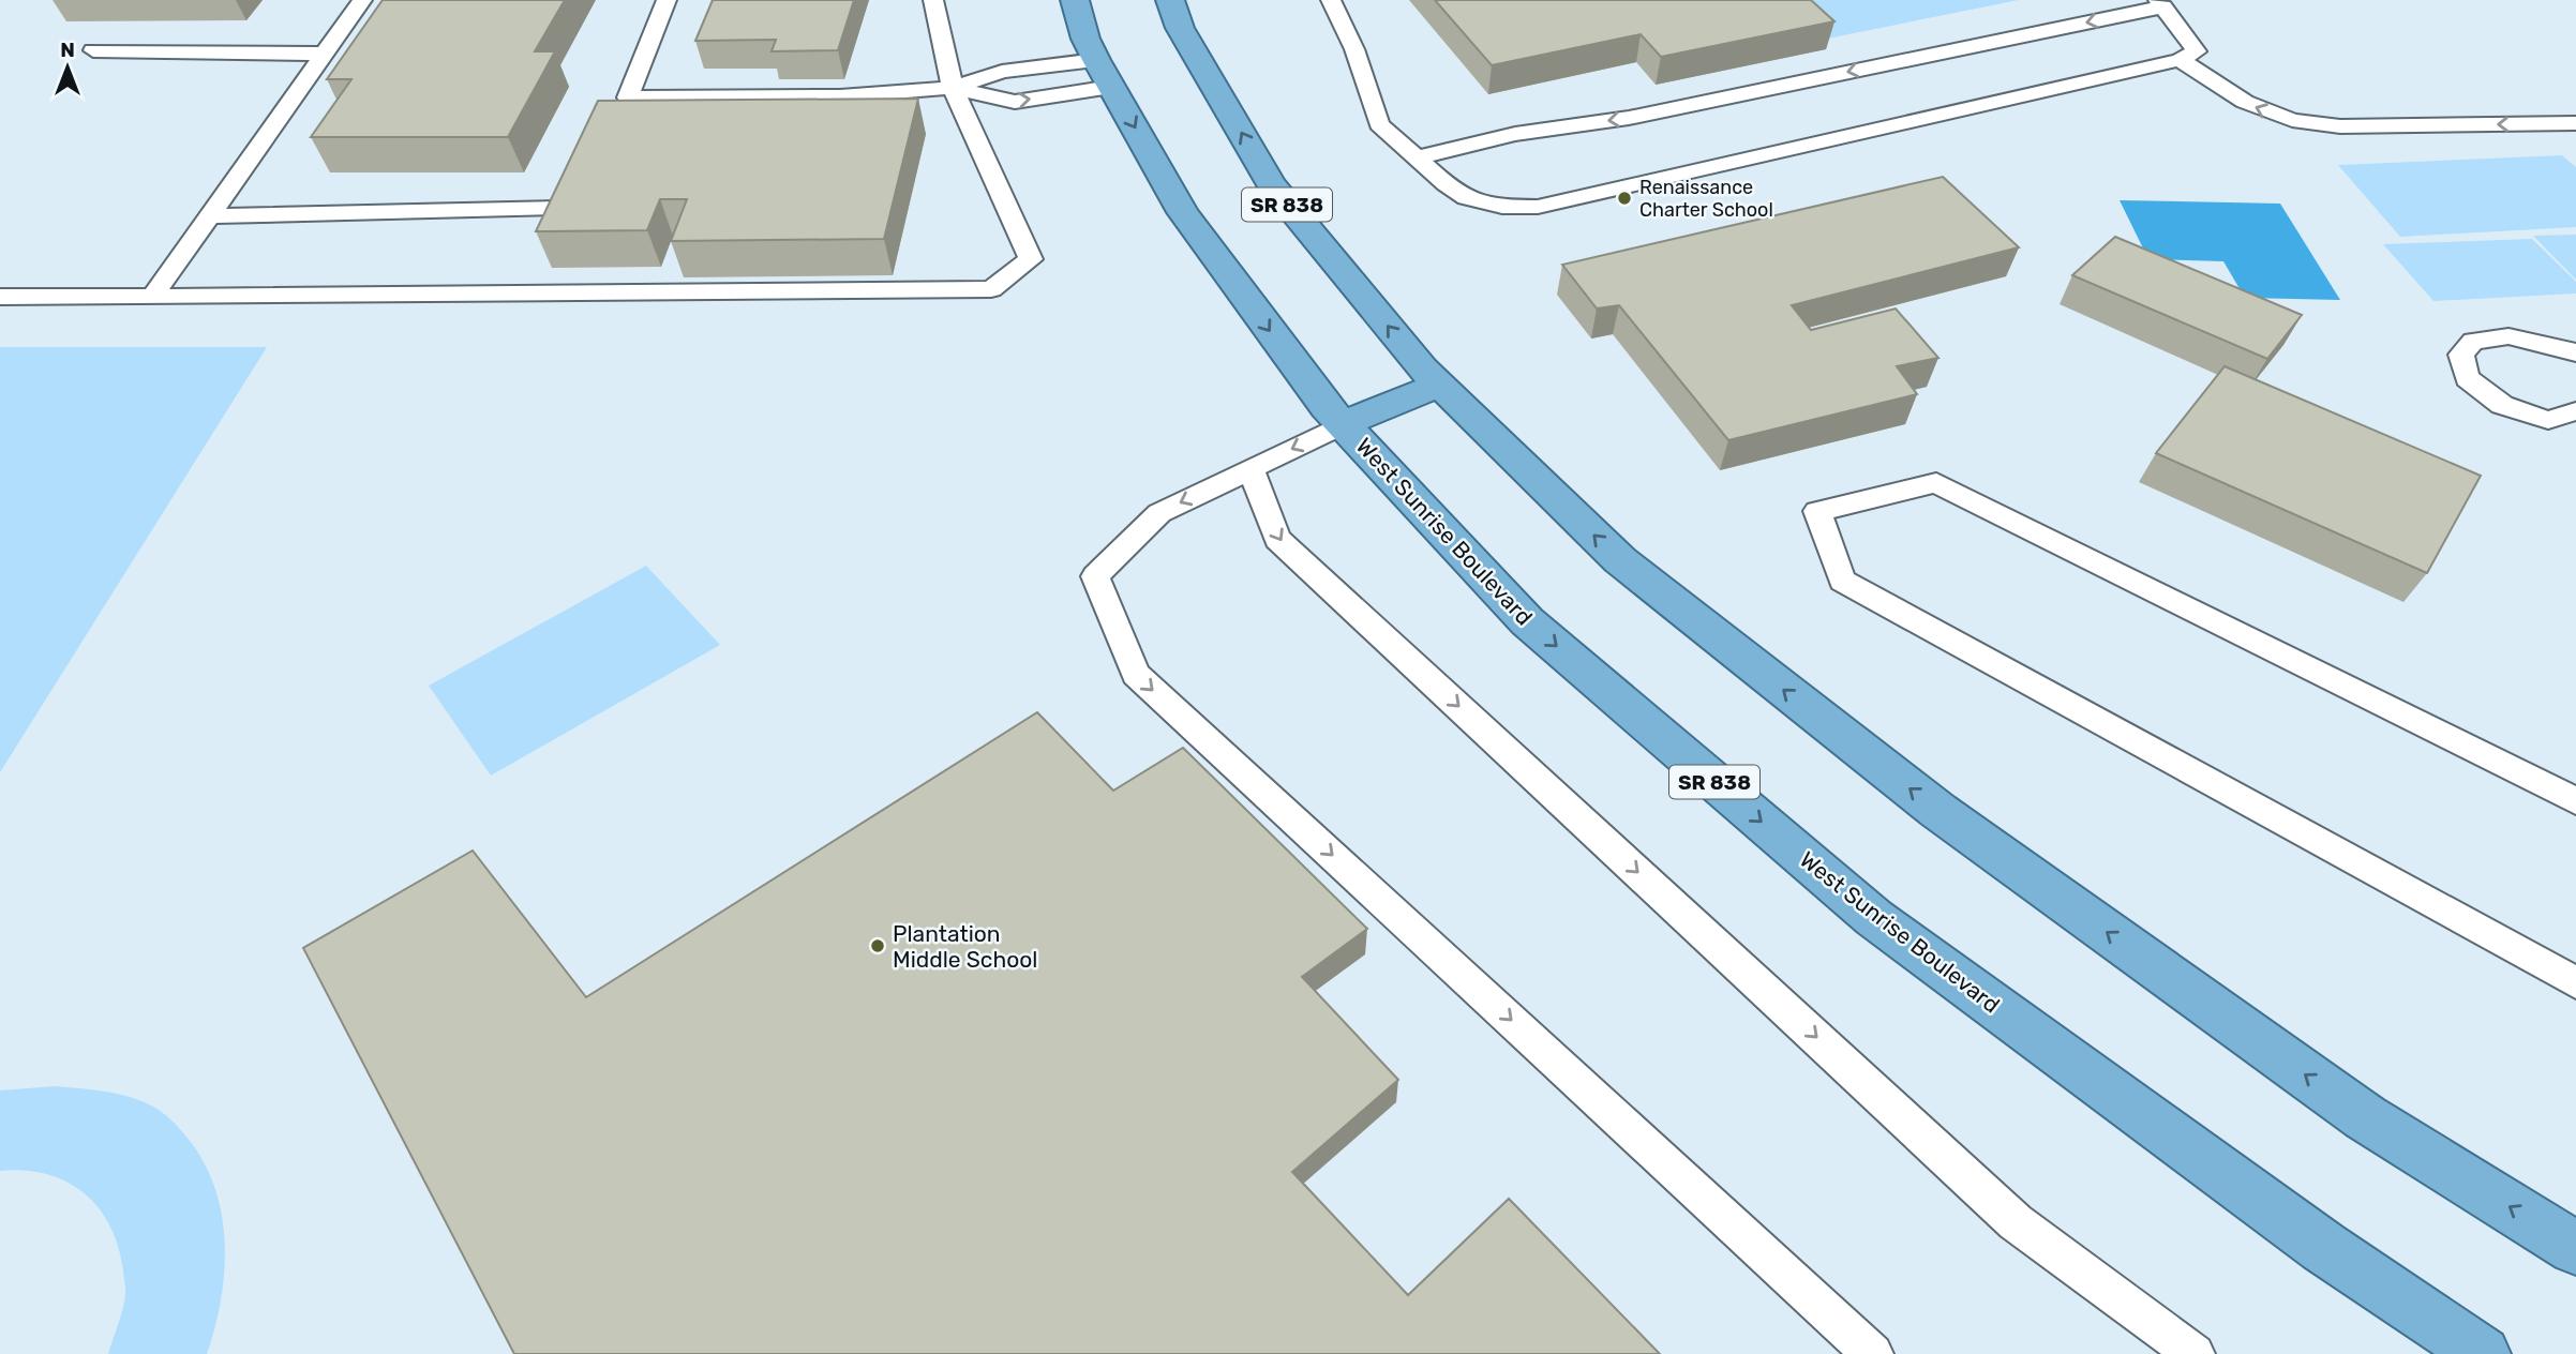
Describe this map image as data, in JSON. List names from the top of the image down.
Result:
{
  "streets": {
    "highway": ["SR 838", "West Sunrise Boulevard"]
  },
  "places": ["Renaissance Charter School", "Plantation Middle School"],
  "north": "top"
}
